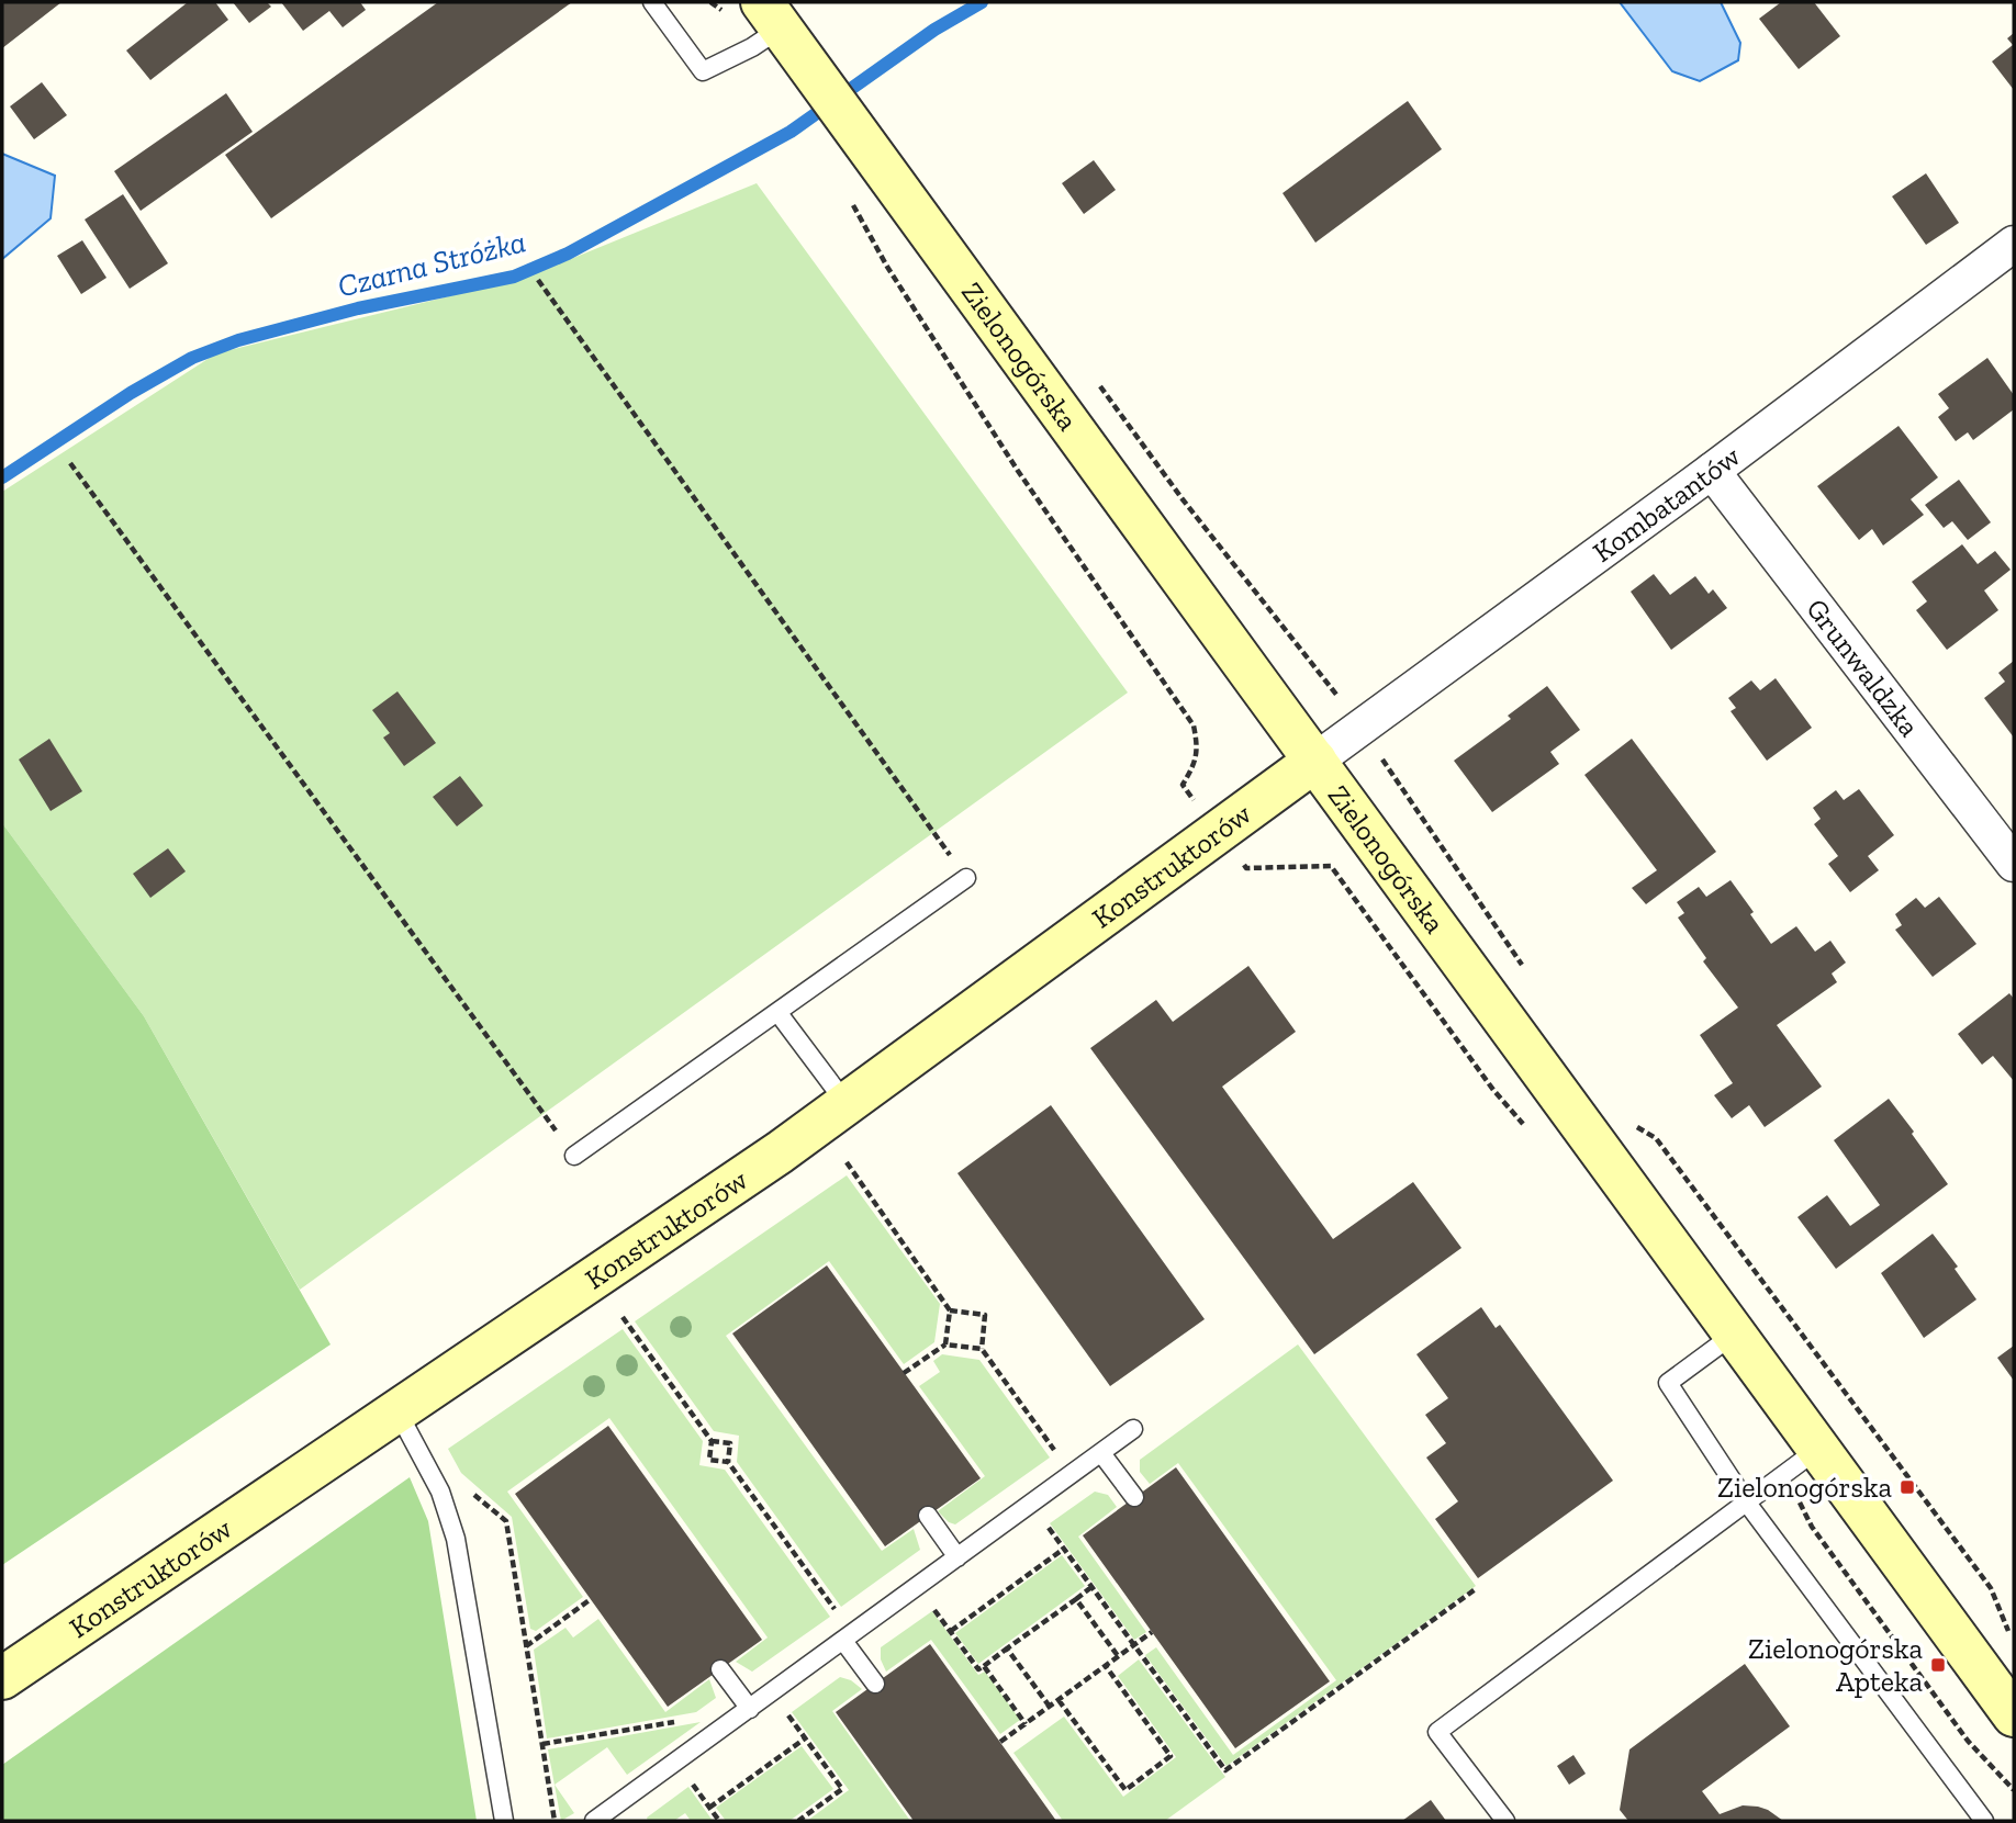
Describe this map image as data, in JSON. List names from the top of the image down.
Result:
{
  "streets": {
    "street": [
      "Zielonogórska",
      "Kombatantów",
      "Grunwaldzka",
      "Konstruktorów"
    ]
  },
  "crossings": [
    ["Zielonogórska", "Kombatantów"],
    ["Zielonogórska", "Konstruktorów"],
    ["Kombatantów", "Grunwaldzka"],
    ["Kombatantów", "Konstruktorów"]
  ],
  "water": ["Czarna Stróżka"],
  "places": {
    "transit": ["Zielonogórska", "Zielonogórska Apteka"]
  }
}
